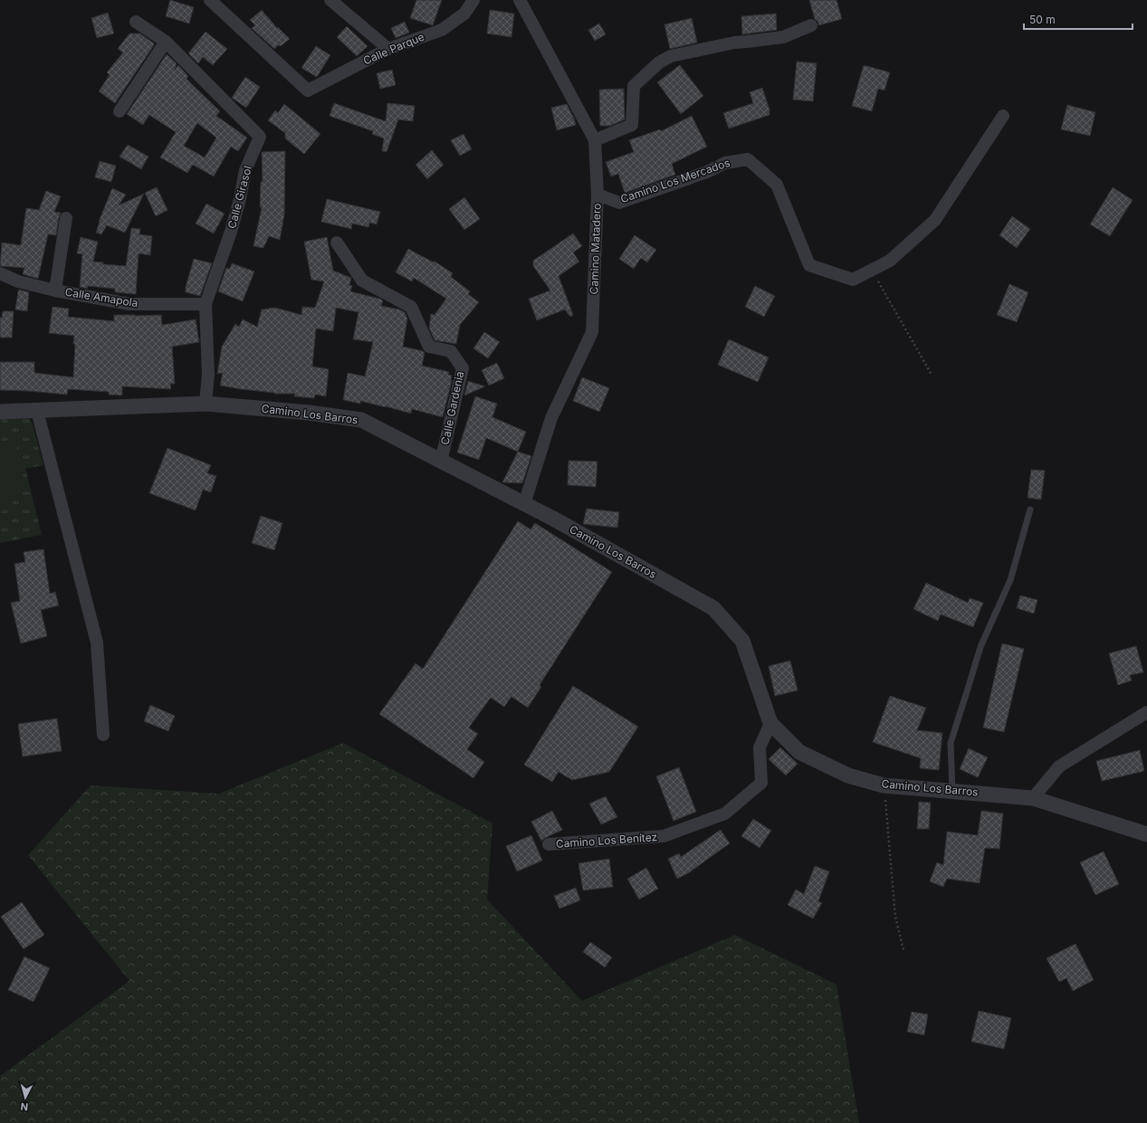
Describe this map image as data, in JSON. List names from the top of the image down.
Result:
{
  "streets": {
    "street": [
      "Calle Parque",
      "Camino Los Mercados",
      "Calle Girasol",
      "Camino Matadero",
      "Calle Amapola",
      "Calle Gardenia",
      "Camino Los Barros",
      "Camino Los Benítez"
    ]
  },
  "crossings": [
    ["Camino Los Mercados", "Camino Matadero"],
    ["Calle Girasol", "Calle Amapola"],
    ["Calle Girasol", "Camino Los Barros"],
    ["Camino Matadero", "Camino Los Barros"],
    ["Calle Gardenia", "Camino Los Barros"],
    ["Camino Los Barros", "Camino Los Benítez"]
  ],
  "scale_bar": "50 m",
  "north": "bottom"
}
